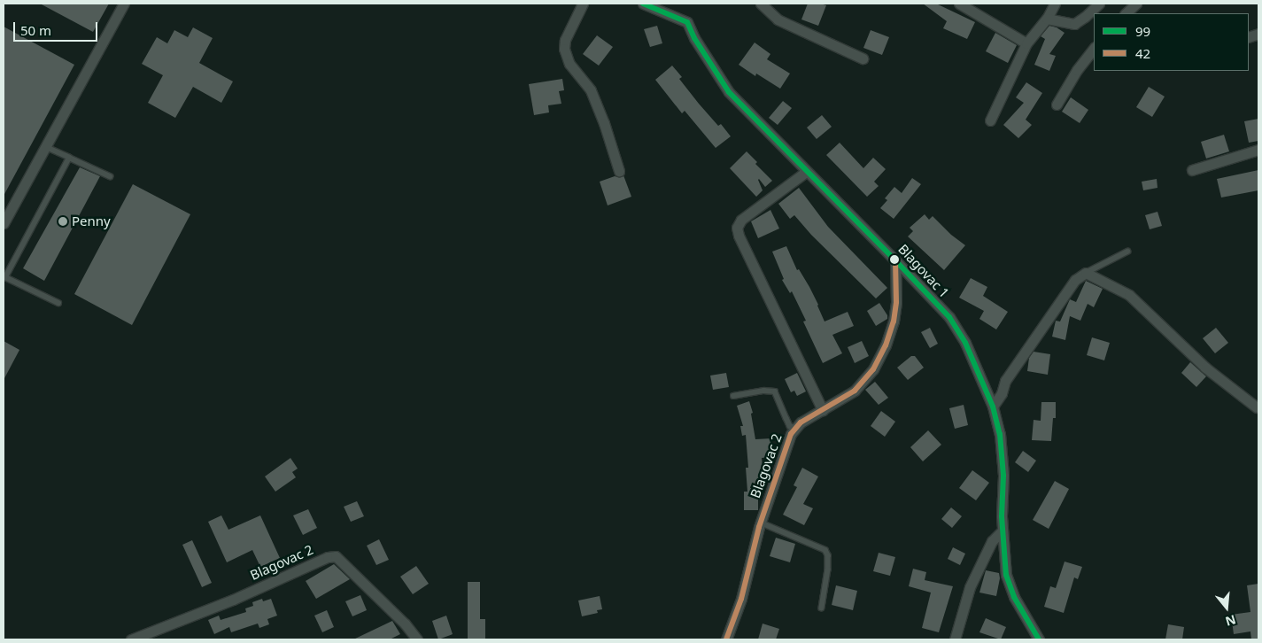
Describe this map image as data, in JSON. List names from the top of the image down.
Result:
{
  "streets": {
    "street": ["Blagovac 1", "Blagovac 2"]
  },
  "crossings": [
    ["Blagovac 1", "Blagovac 2"]
  ],
  "places": ["Penny"],
  "lines": ["transit line 99", "transit line 42"],
  "legend": ["99", "42"],
  "scale_bar": "50 m",
  "north": "bottom"
}
